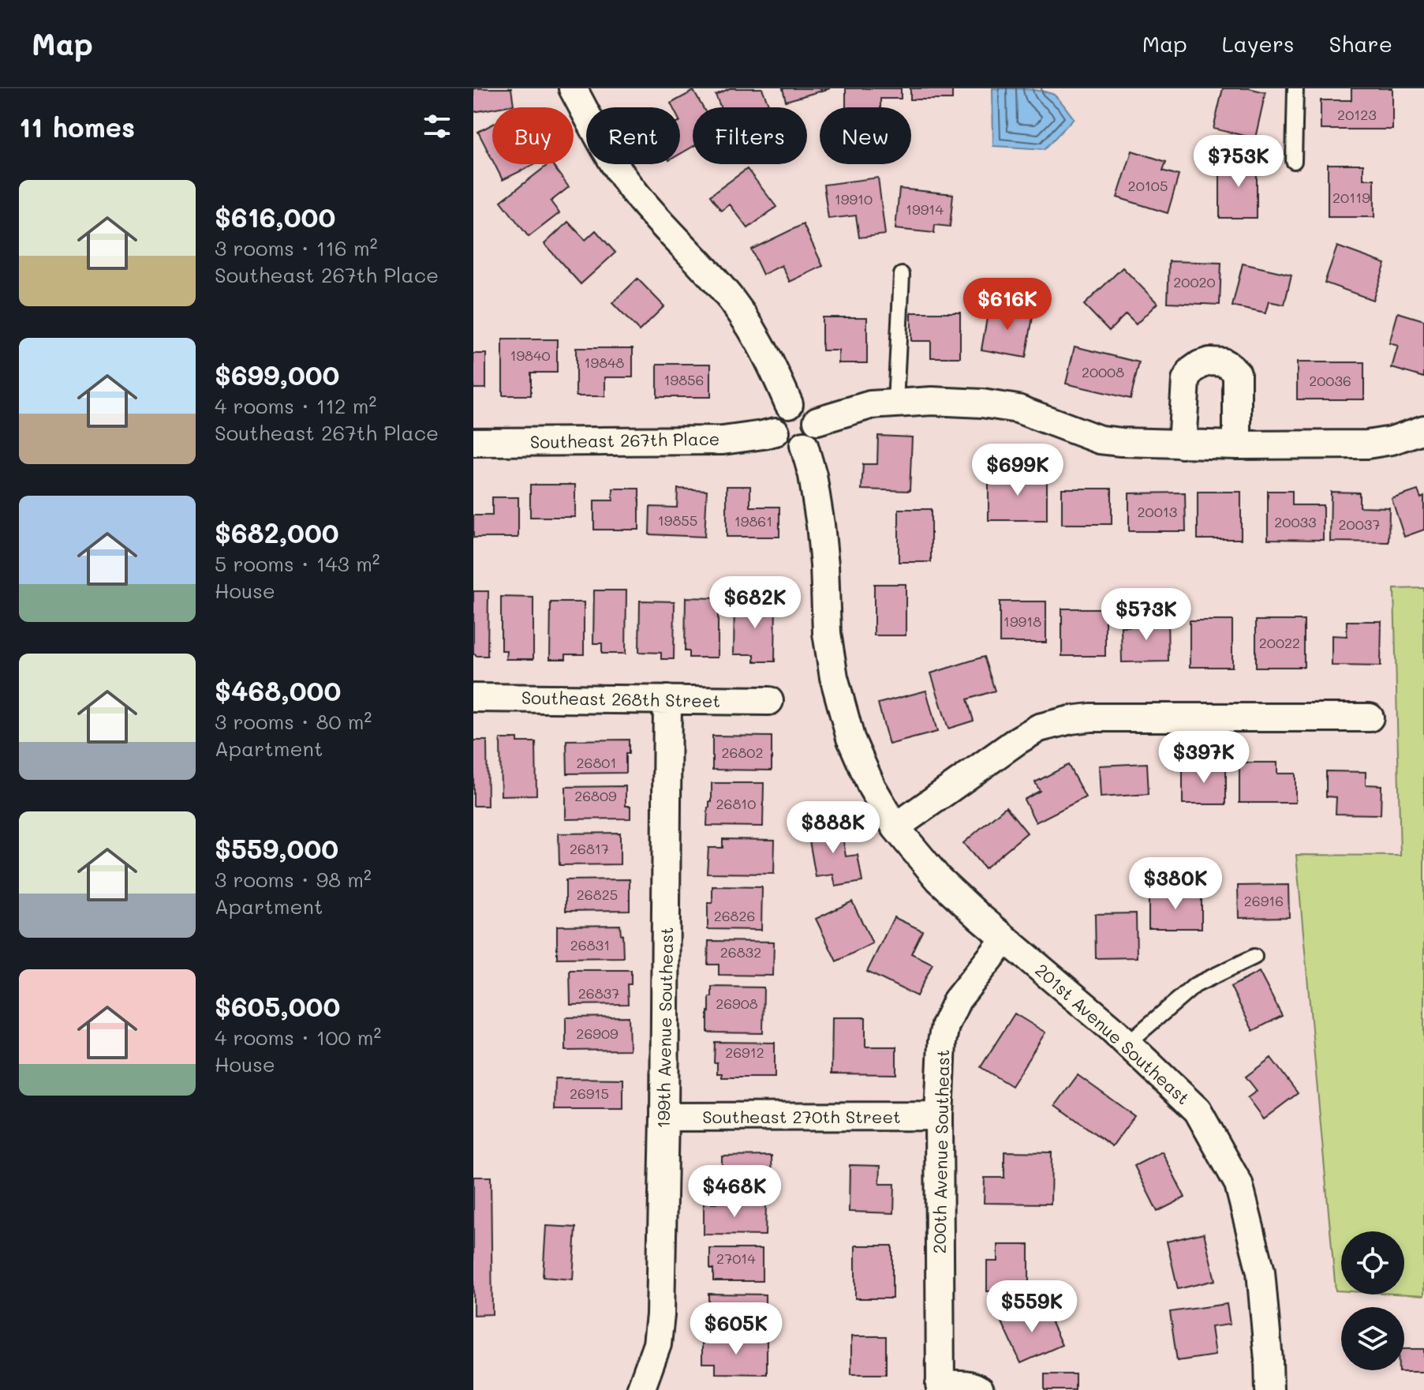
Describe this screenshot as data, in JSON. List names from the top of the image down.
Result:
{
  "streets": {
    "street": [
      "Southeast 267th Place",
      "Southeast 268th Street",
      "199th Avenue Southeast",
      "201st Avenue Southeast",
      "Southeast 270th Street",
      "200th Avenue Southeast"
    ]
  },
  "crossings": [
    ["Southeast 267th Place", "201st Avenue Southeast"],
    ["Southeast 268th Street", "199th Avenue Southeast"],
    ["199th Avenue Southeast", "Southeast 270th Street"],
    ["201st Avenue Southeast", "200th Avenue Southeast"],
    ["Southeast 270th Street", "200th Avenue Southeast"]
  ],
  "house_numbers": [
    "20123",
    "20105",
    "20119",
    "19910",
    "19914",
    "20020",
    "19840",
    "19848",
    "20008",
    "19856",
    "20036",
    "20013",
    "19855",
    "19861",
    "20033",
    "20037",
    "19918",
    "20022",
    "26802",
    "26801",
    "26809",
    "26810",
    "26817",
    "26825",
    "26916",
    "26826",
    "26831",
    "26832",
    "26837",
    "26908",
    "26909",
    "26912",
    "26915",
    "27014"
  ],
  "page": {
    "header": "Map",
    "nav": ["Map", "Layers", "Share"],
    "heading": "11 homes",
    "chip": [
      "Buy",
      "Rent",
      "Filters",
      "New"
    ],
    "price": [
      "$753K",
      "$616K",
      "$699K",
      "$682K",
      "$573K",
      "$397K",
      "$888K",
      "$380K",
      "$468K",
      "$559K",
      "$605K"
    ],
    "list": [
      {
        "name": "$616,000",
        "note": "3 rooms · 116 m² · Southeast 267th Place"
      },
      {
        "name": "$699,000",
        "note": "4 rooms · 112 m² · Southeast 267th Place"
      },
      {
        "name": "$682,000",
        "note": "5 rooms · 143 m² · House"
      },
      {
        "name": "$468,000",
        "note": "3 rooms · 80 m² · Apartment"
      },
      {
        "name": "$559,000",
        "note": "3 rooms · 98 m² · Apartment"
      },
      {
        "name": "$605,000",
        "note": "4 rooms · 100 m² · House"
      }
    ]
  }
}
